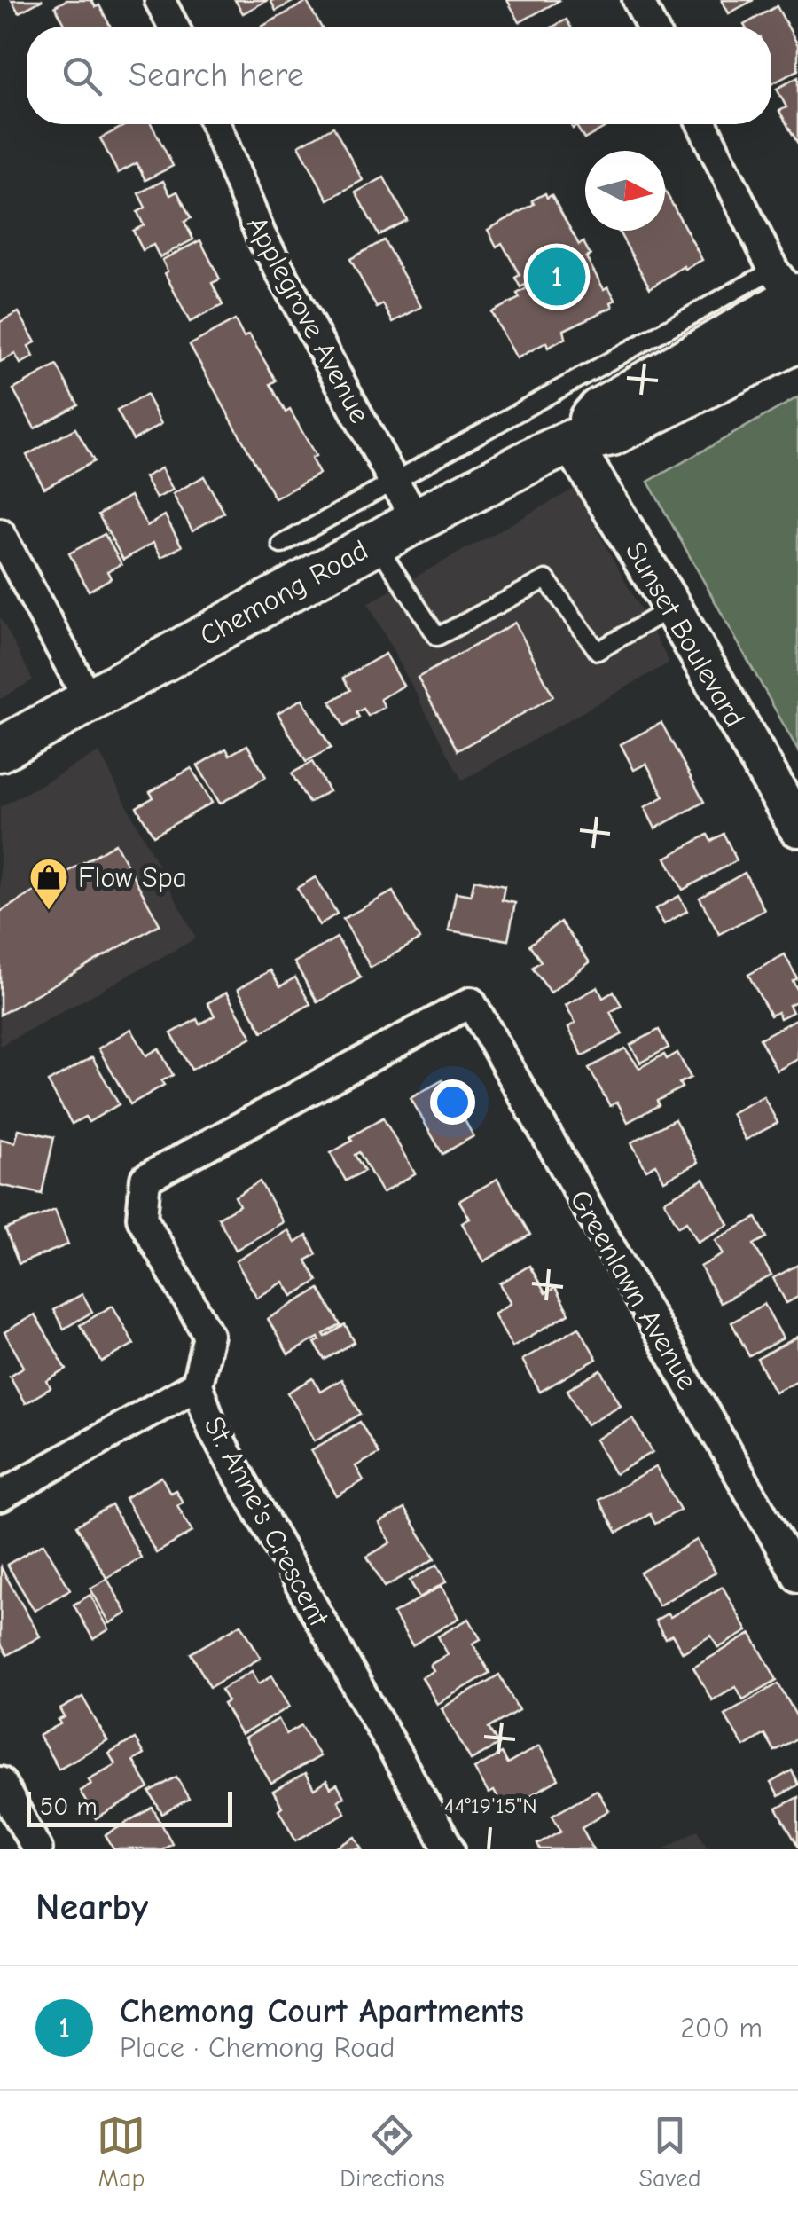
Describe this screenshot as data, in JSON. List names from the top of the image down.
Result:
{
  "streets": {
    "main road": ["Chemong Road"],
    "street": [
      "Applegrove Avenue",
      "Sunset Boulevard",
      "Greenlawn Avenue",
      "St. Anne's Crescent"
    ]
  },
  "crossings": [
    ["Applegrove Avenue", "Chemong Road"],
    ["Chemong Road", "Sunset Boulevard"],
    ["Greenlawn Avenue", "St. Anne's Crescent"]
  ],
  "places": {
    "shop": ["Flow Spa"]
  },
  "scale_bar": "50 m",
  "north": "right",
  "page": {
    "search": "Search here",
    "pins": "1",
    "scale": "50 m",
    "heading": "Nearby",
    "list": [
      {
        "mark": "1",
        "name": "Chemong Court Apartments",
        "note": "Place · Chemong Road",
        "value": "200 m"
      }
    ],
    "nav": ["Map", "Directions", "Saved"]
  },
  "coordinates": ["44°19'15\"N"]
}
